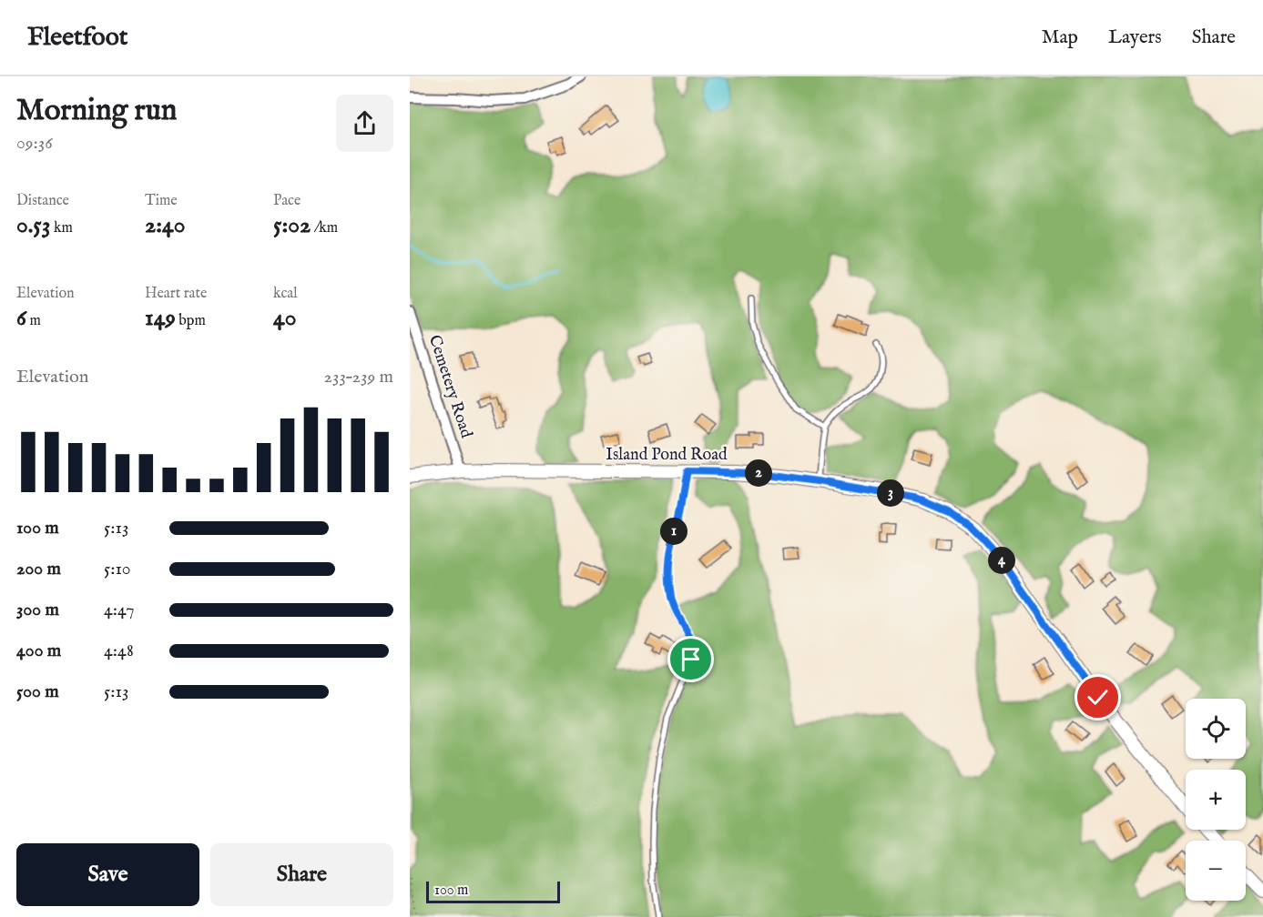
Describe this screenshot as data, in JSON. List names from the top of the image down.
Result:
{
  "streets": {
    "street": ["Cemetery Road", "Island Pond Road"]
  },
  "crossings": [
    ["Cemetery Road", "Island Pond Road"]
  ],
  "scale_bar": "100 m",
  "page": {
    "header": "Fleetfoot",
    "nav": ["Map", "Layers", "Share"],
    "heading": ["Morning run", "09:36"],
    "stats": [
      ["Distance", "0.53 km"],
      ["Time", "2:40"],
      ["Pace", "5:02 /km"],
      ["Elevation", "6 m"],
      ["Heart rate", "149 bpm"],
      ["kcal", "40"]
    ],
    "chart": ["Elevation", "233–239 m"],
    "pins": [
      "2",
      "3",
      "1",
      "4"
    ],
    "list": [
      {
        "name": "100 m",
        "note": "5:13"
      },
      {
        "name": "200 m",
        "note": "5:10"
      },
      {
        "name": "300 m",
        "note": "4:47"
      },
      {
        "name": "400 m",
        "note": "4:48"
      },
      {
        "name": "500 m",
        "note": "5:13"
      }
    ],
    "map_buttons": ["+", "−"],
    "buttons": ["Save", "Share"],
    "scale": "100 m"
  }
}
